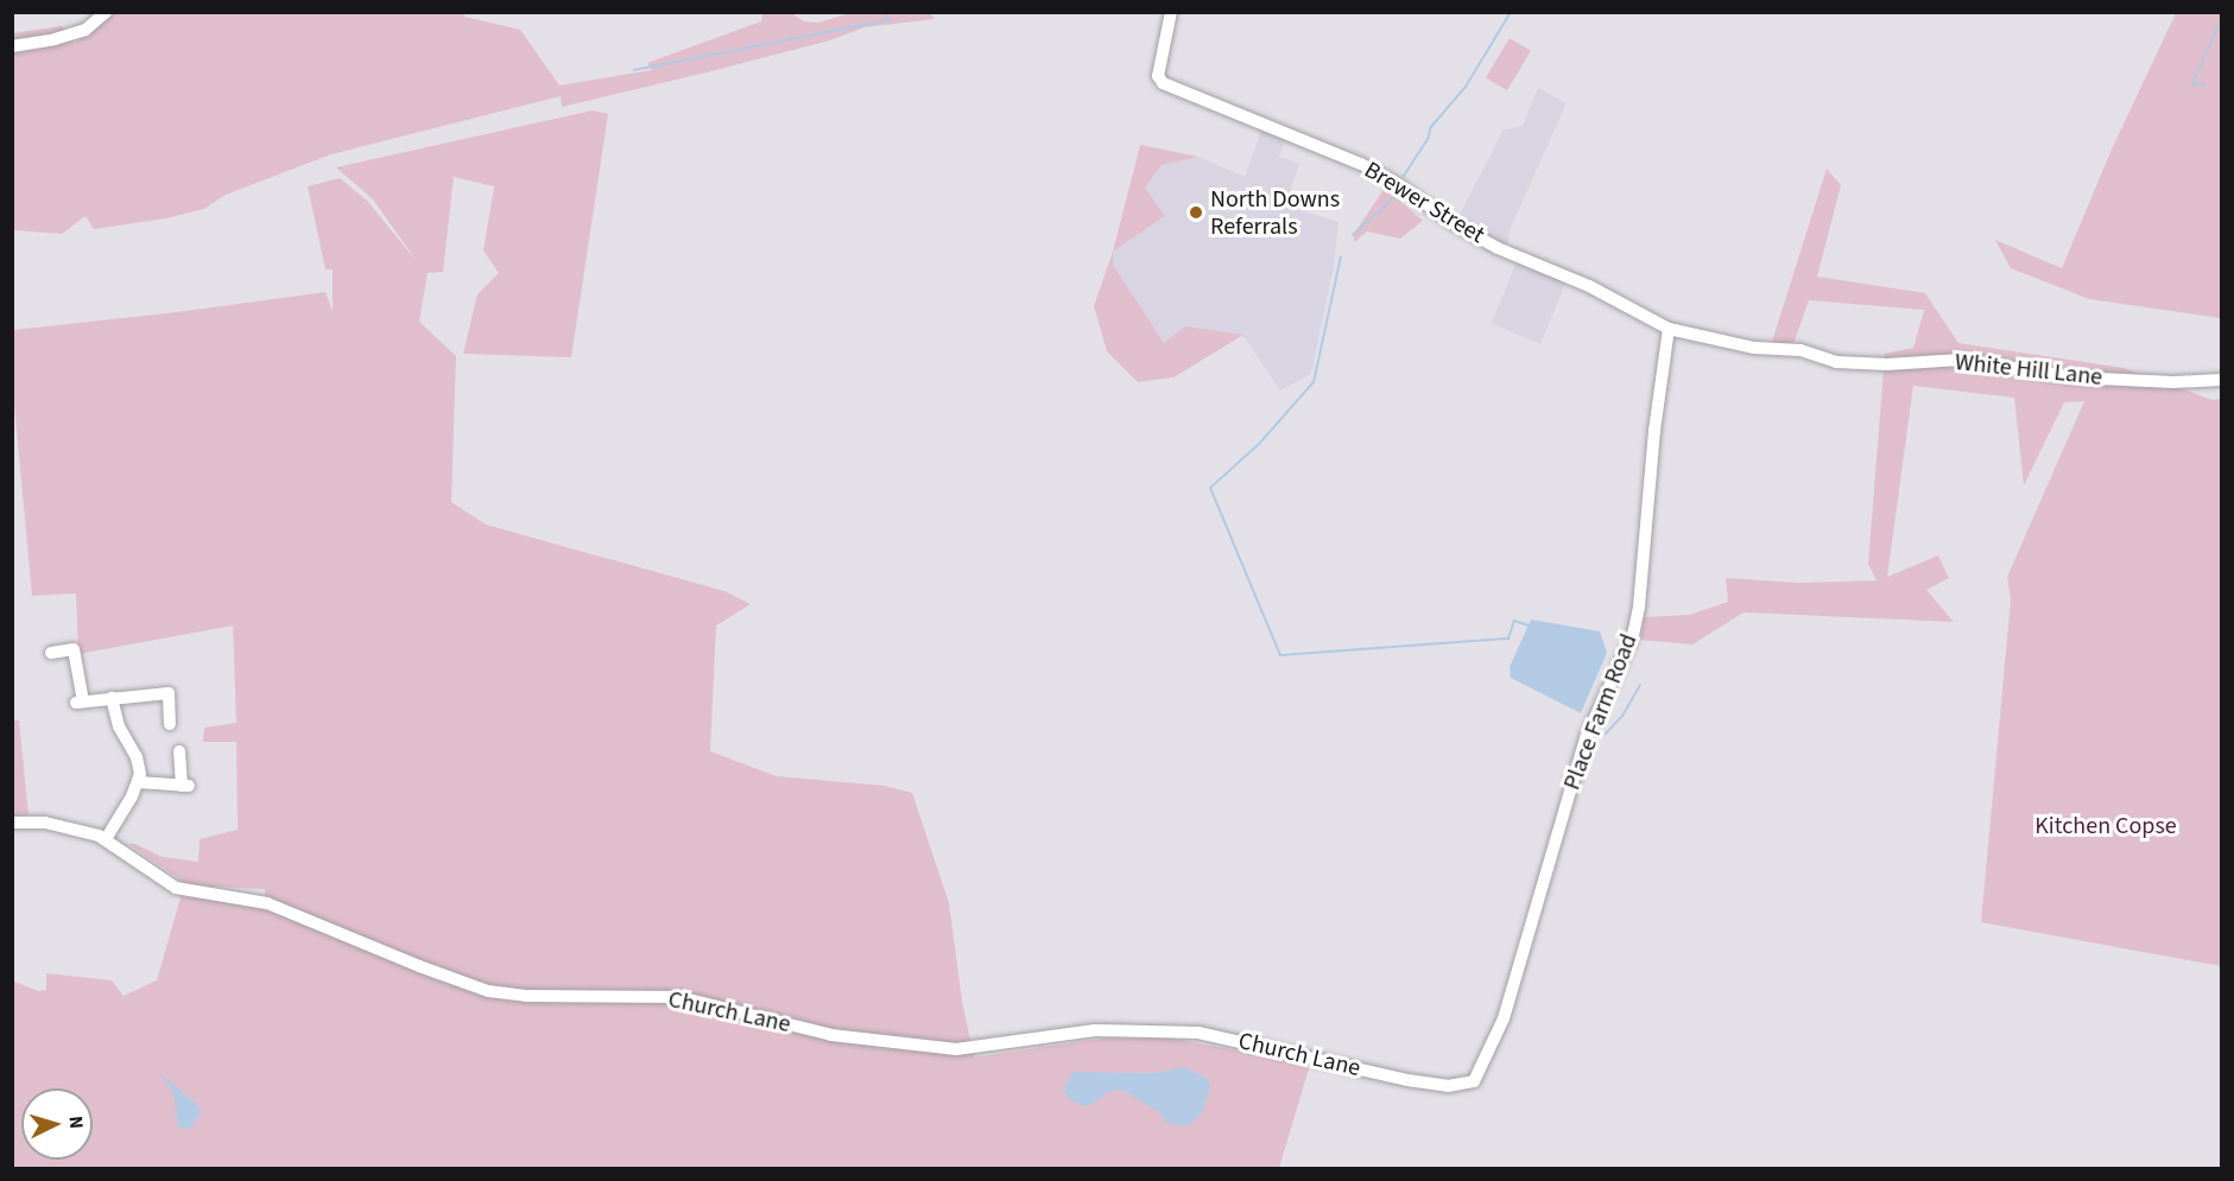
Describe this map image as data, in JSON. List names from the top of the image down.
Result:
{
  "streets": {
    "street": [
      "Brewer Street",
      "White Hill Lane",
      "Place Farm Road",
      "Church Lane"
    ]
  },
  "crossings": [
    ["Brewer Street", "White Hill Lane"],
    ["Brewer Street", "Place Farm Road"],
    ["White Hill Lane", "Place Farm Road"],
    ["Place Farm Road", "Church Lane"]
  ],
  "parks": ["Kitchen Copse"],
  "places": ["North Downs Referrals"],
  "north": "right"
}
